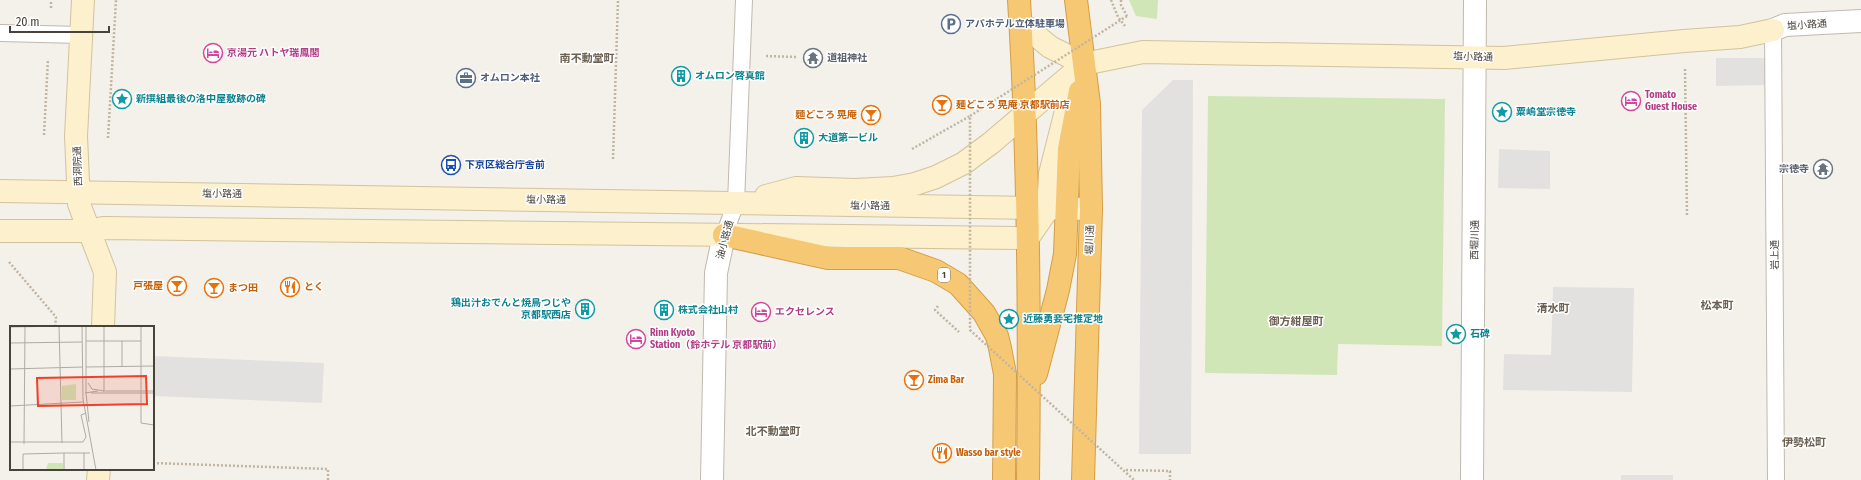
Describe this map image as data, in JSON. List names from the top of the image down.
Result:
{
  "streets": {
    "highway": ["堀川通", "1"],
    "street": [
      "塩小路通",
      "西洞院通",
      "油小路通",
      "西堀川通"
    ],
    "lane": ["岩上通"]
  },
  "crossings": [
    ["塩小路通", "西洞院通"],
    ["塩小路通", "油小路通"],
    ["塩小路通", "堀川通"],
    ["塩小路通", "西堀川通"],
    ["塩小路通", "岩上通"],
    ["油小路通", "1"]
  ],
  "districts": [
    "南不動堂町",
    "松本町",
    "清水町",
    "御方紺屋町",
    "北不動堂町",
    "伊勢松町"
  ],
  "places": {
    "parking": ["アパホテル立体駐車場"],
    "hotel": [
      "京湯元 ハトヤ瑞鳳閣",
      "Tomato Guest House",
      "エクセレンス",
      "Rinn Kyoto Station（鈴ホテル 京都駅前）"
    ],
    "temple": ["道祖神社", "宗徳寺"],
    "building": [
      "オムロン啓真館",
      "大道第一ビル",
      "鶏出汁おでんと焼鳥つじや 京都駅西店",
      "株式会社山村"
    ],
    "office": ["オムロン本社"],
    "place": [
      "新撰組最後の洛中屋敷跡の碑",
      "粟嶋堂宗徳寺",
      "近藤勇妾宅推定地",
      "石碑"
    ],
    "bar": [
      "麺どころ 晃庵 京都駅前店",
      "麵どころ 晃庵",
      "戸張屋",
      "まつ田",
      "Zima Bar"
    ],
    "bus stop": ["下京区総合庁舎前"],
    "restaurant": ["とく", "Wasso bar style"]
  },
  "scale_bar": "20 m"
}
